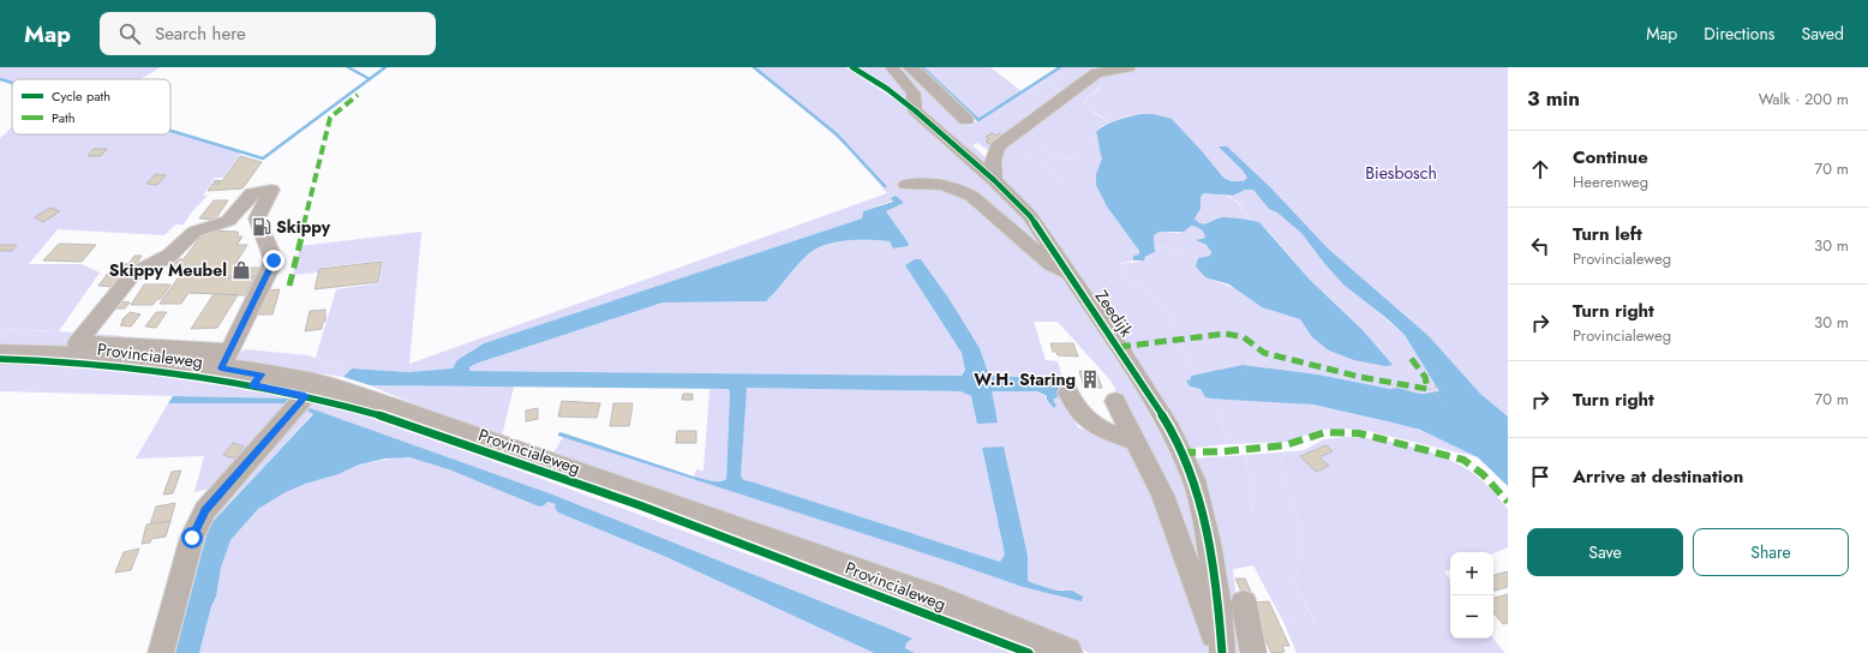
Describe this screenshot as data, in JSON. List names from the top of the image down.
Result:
{
  "streets": {
    "main road": ["Provincialeweg"],
    "street": ["Zeedijk"]
  },
  "parks": ["Biesbosch"],
  "places": {
    "fuel station": ["Skippy"],
    "shop": ["Skippy Meubel"],
    "building": ["W.H. Staring"]
  },
  "legend": ["Cycle path", "Path"],
  "page": {
    "header": "Map",
    "search": "Search here",
    "nav": ["Map", "Directions", "Saved"],
    "heading": ["3 min", "Walk · 200 m"],
    "list": [
      ["Continue", "Heerenweg", "70 m"],
      ["Turn left", "Provincialeweg", "30 m"],
      ["Turn right", "Provincialeweg", "30 m"],
      ["Turn right", "70 m"],
      "Arrive at destination"
    ],
    "buttons": ["Save", "Share"],
    "map_buttons": ["+", "−"]
  }
}
